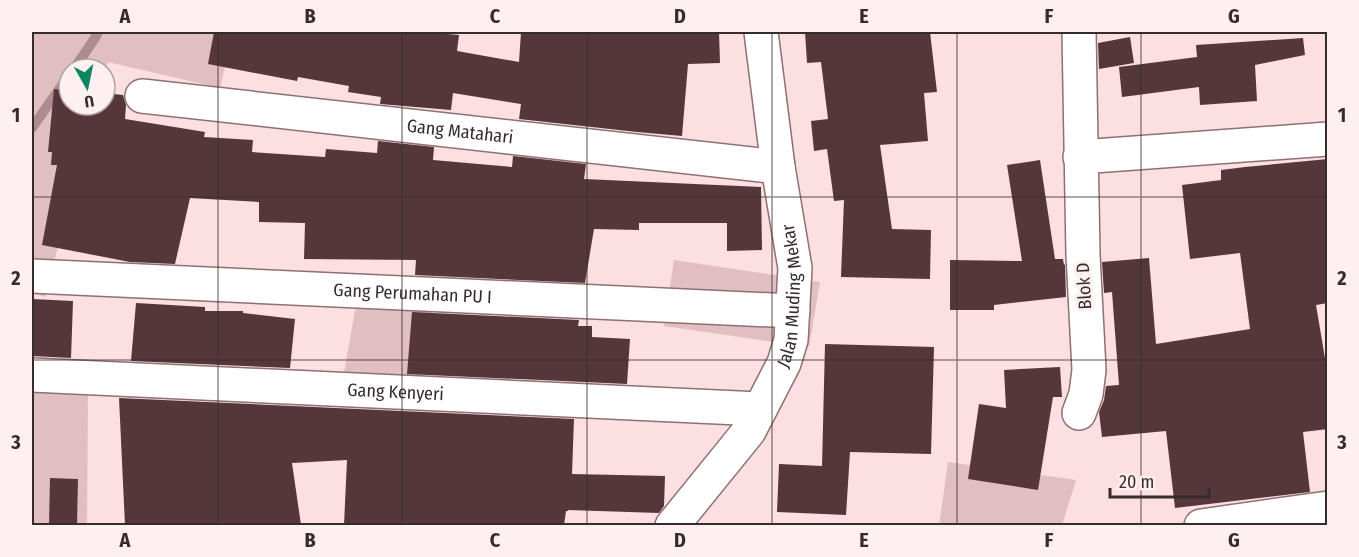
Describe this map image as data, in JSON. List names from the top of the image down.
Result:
{
  "streets": {
    "street": [
      "Gang Matahari",
      "Blok D",
      "Gang Perumahan PU I",
      "Jalan Muding Mekar",
      "Gang Kenyeri"
    ]
  },
  "crossings": [
    ["Gang Matahari", "Jalan Muding Mekar"],
    ["Gang Perumahan PU I", "Jalan Muding Mekar"],
    ["Jalan Muding Mekar", "Gang Kenyeri"]
  ],
  "scale_bar": "20 m",
  "north": "bottom",
  "grid": {
    "columns": [
      "A",
      "B",
      "C",
      "D",
      "E",
      "F",
      "G"
    ],
    "rows": ["1", "2", "3"]
  }
}
